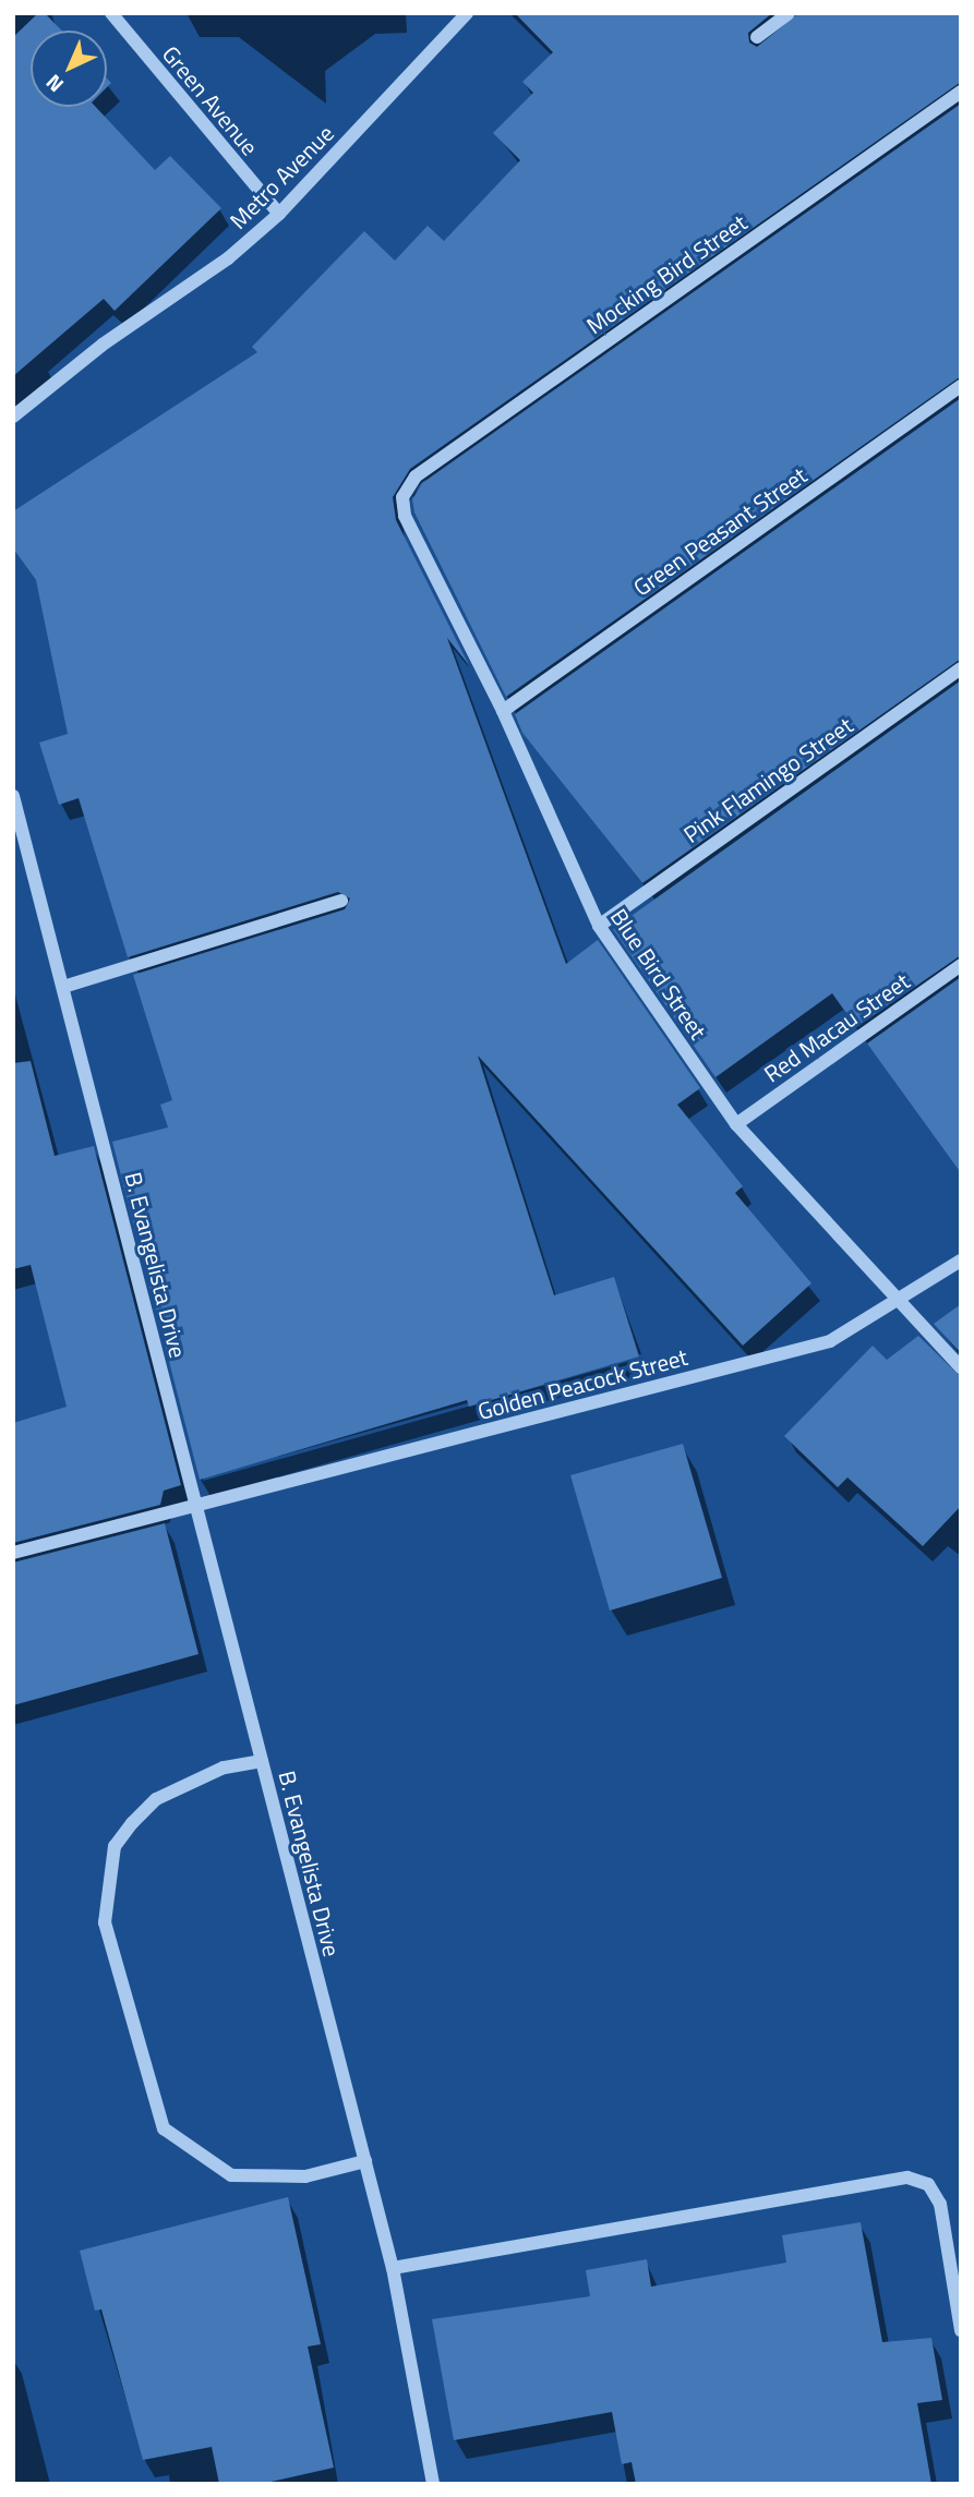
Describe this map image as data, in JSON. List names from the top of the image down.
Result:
{
  "streets": {
    "street": [
      "Green Avenue",
      "Metro Avenue",
      "Mocking Bird Street",
      "Green Peasant Street",
      "Pink Flamingo Street",
      "Blue Bird Street",
      "Red Macau Street",
      "B. Evangelista Drive",
      "Golden Peacock Street"
    ]
  },
  "crossings": [
    ["Green Avenue", "Metro Avenue"],
    ["Mocking Bird Street", "Blue Bird Street"],
    ["Green Peasant Street", "Blue Bird Street"],
    ["Pink Flamingo Street", "Blue Bird Street"],
    ["Blue Bird Street", "Red Macau Street"],
    ["Blue Bird Street", "Golden Peacock Street"],
    ["B. Evangelista Drive", "Golden Peacock Street"]
  ],
  "north": "bottom left"
}
